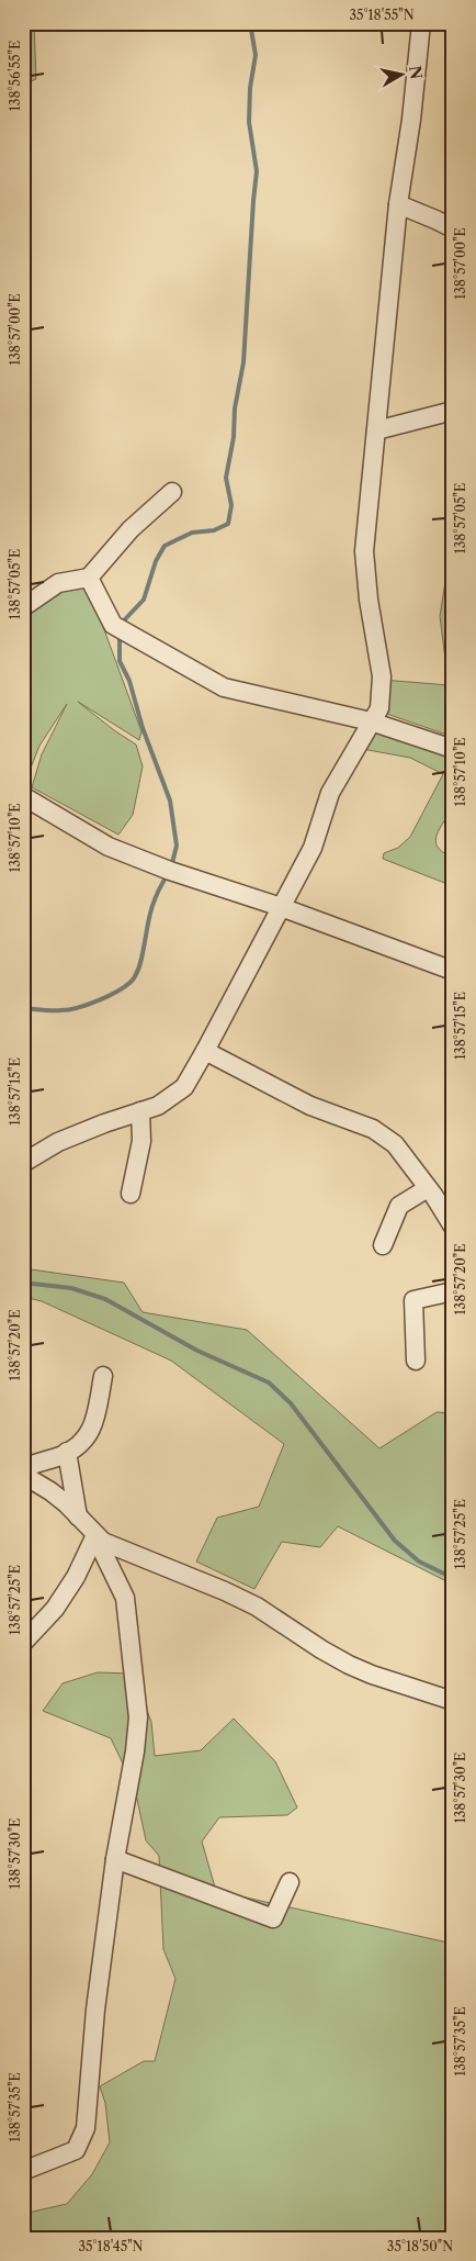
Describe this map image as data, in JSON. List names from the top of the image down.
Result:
{
  "north": "right",
  "coordinates": [
    "35°18'55\"N",
    "138°56'55\"E",
    "138°57'00\"E",
    "138°57'05\"E",
    "138°57'10\"E",
    "138°57'15\"E",
    "138°57'20\"E",
    "138°57'25\"E",
    "138°57'30\"E",
    "138°57'35\"E",
    "35°18'45\"N",
    "35°18'50\"N"
  ]
}
